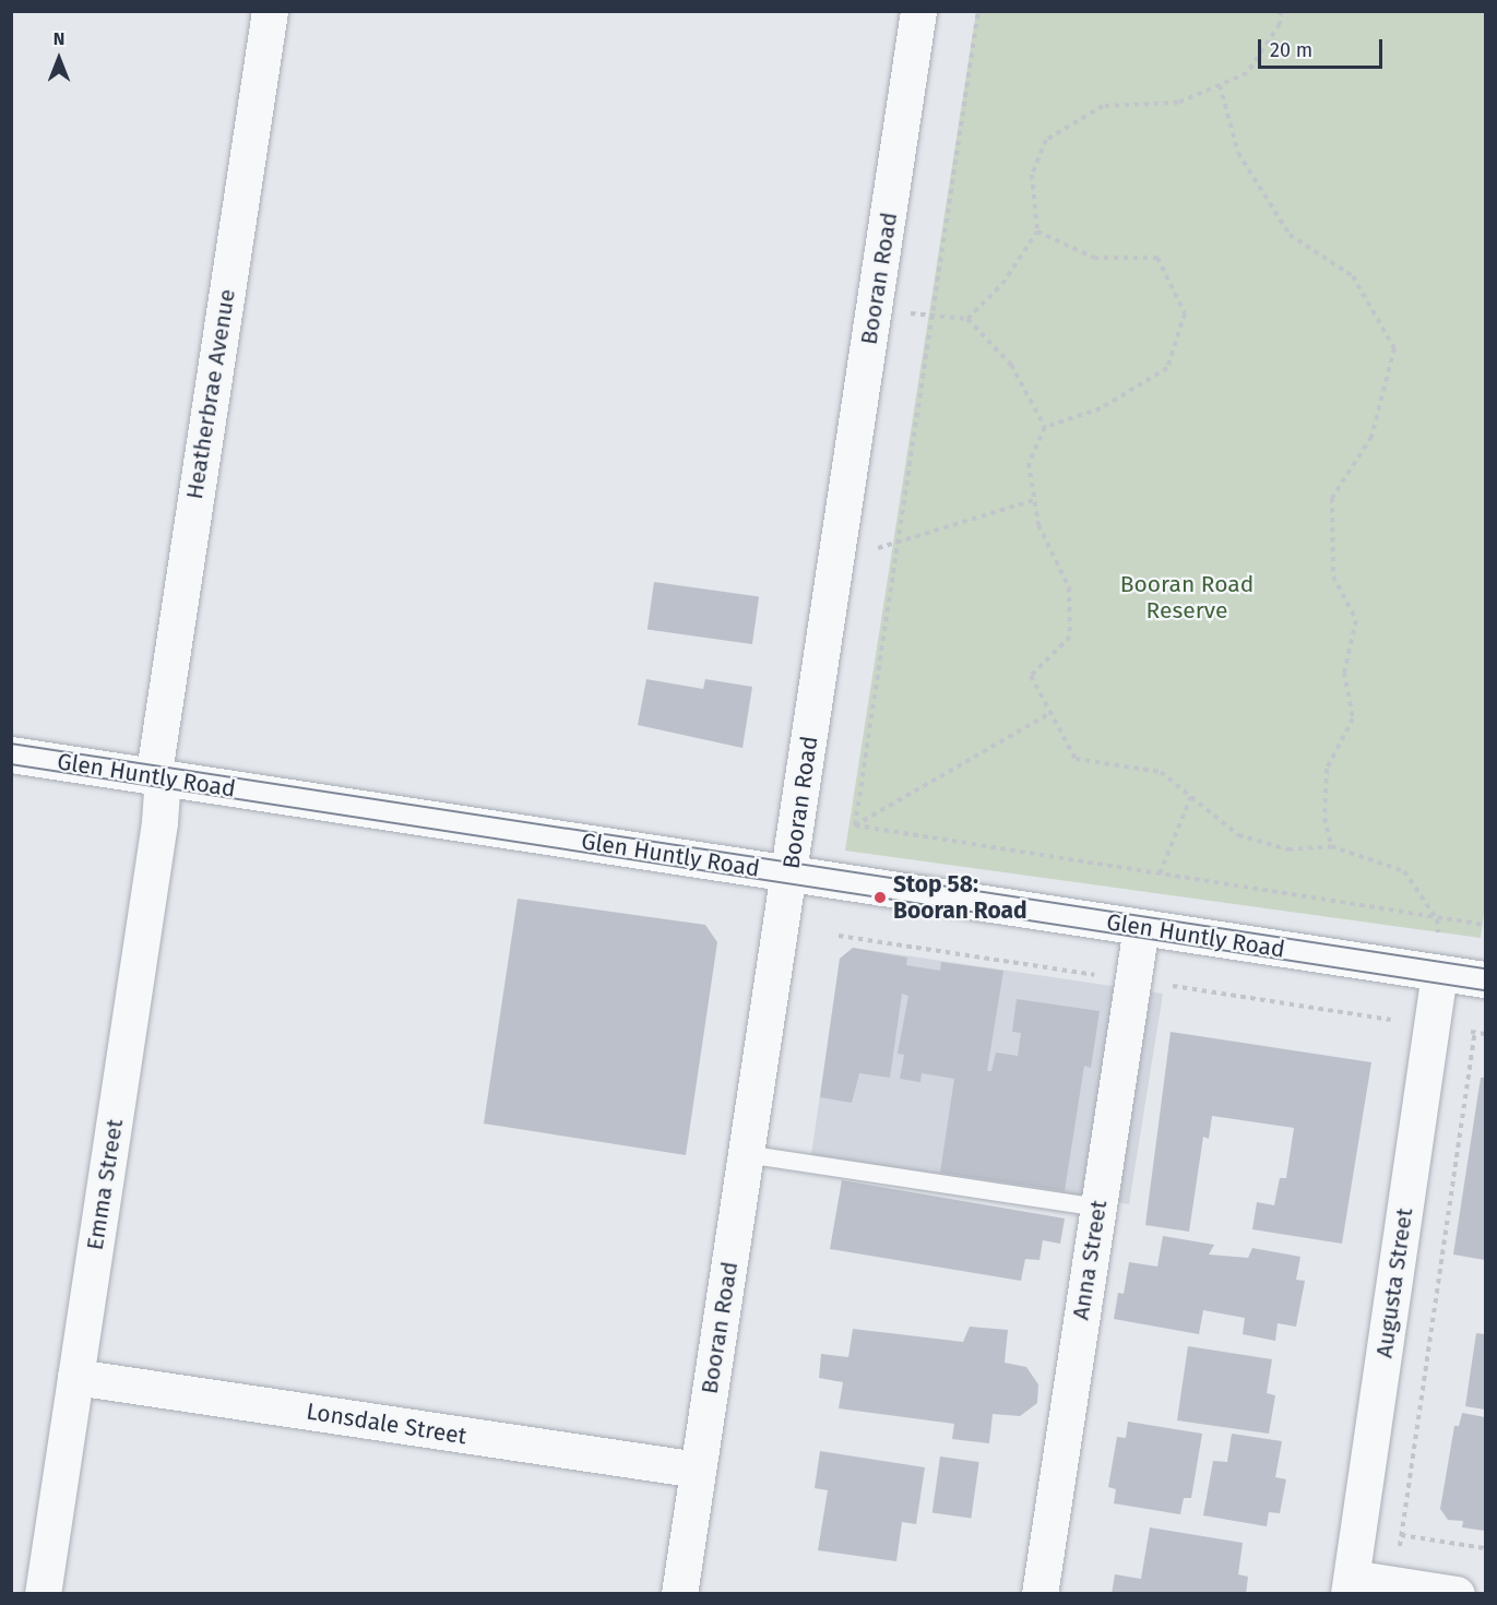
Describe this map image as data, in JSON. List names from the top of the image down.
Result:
{
  "streets": {
    "street": [
      "Booran Road",
      "Heatherbrae Avenue",
      "Glen Huntly Road",
      "Emma Street",
      "Anna Street",
      "Augusta Street",
      "Lonsdale Street"
    ]
  },
  "crossings": [
    ["Booran Road", "Glen Huntly Road"],
    ["Booran Road", "Lonsdale Street"],
    ["Heatherbrae Avenue", "Glen Huntly Road"],
    ["Heatherbrae Avenue", "Emma Street"],
    ["Glen Huntly Road", "Emma Street"],
    ["Glen Huntly Road", "Anna Street"],
    ["Glen Huntly Road", "Augusta Street"],
    ["Emma Street", "Lonsdale Street"]
  ],
  "parks": ["Booran Road Reserve"],
  "places": ["Stop 58: Booran Road"],
  "scale_bar": "20 m",
  "north": "top"
}
